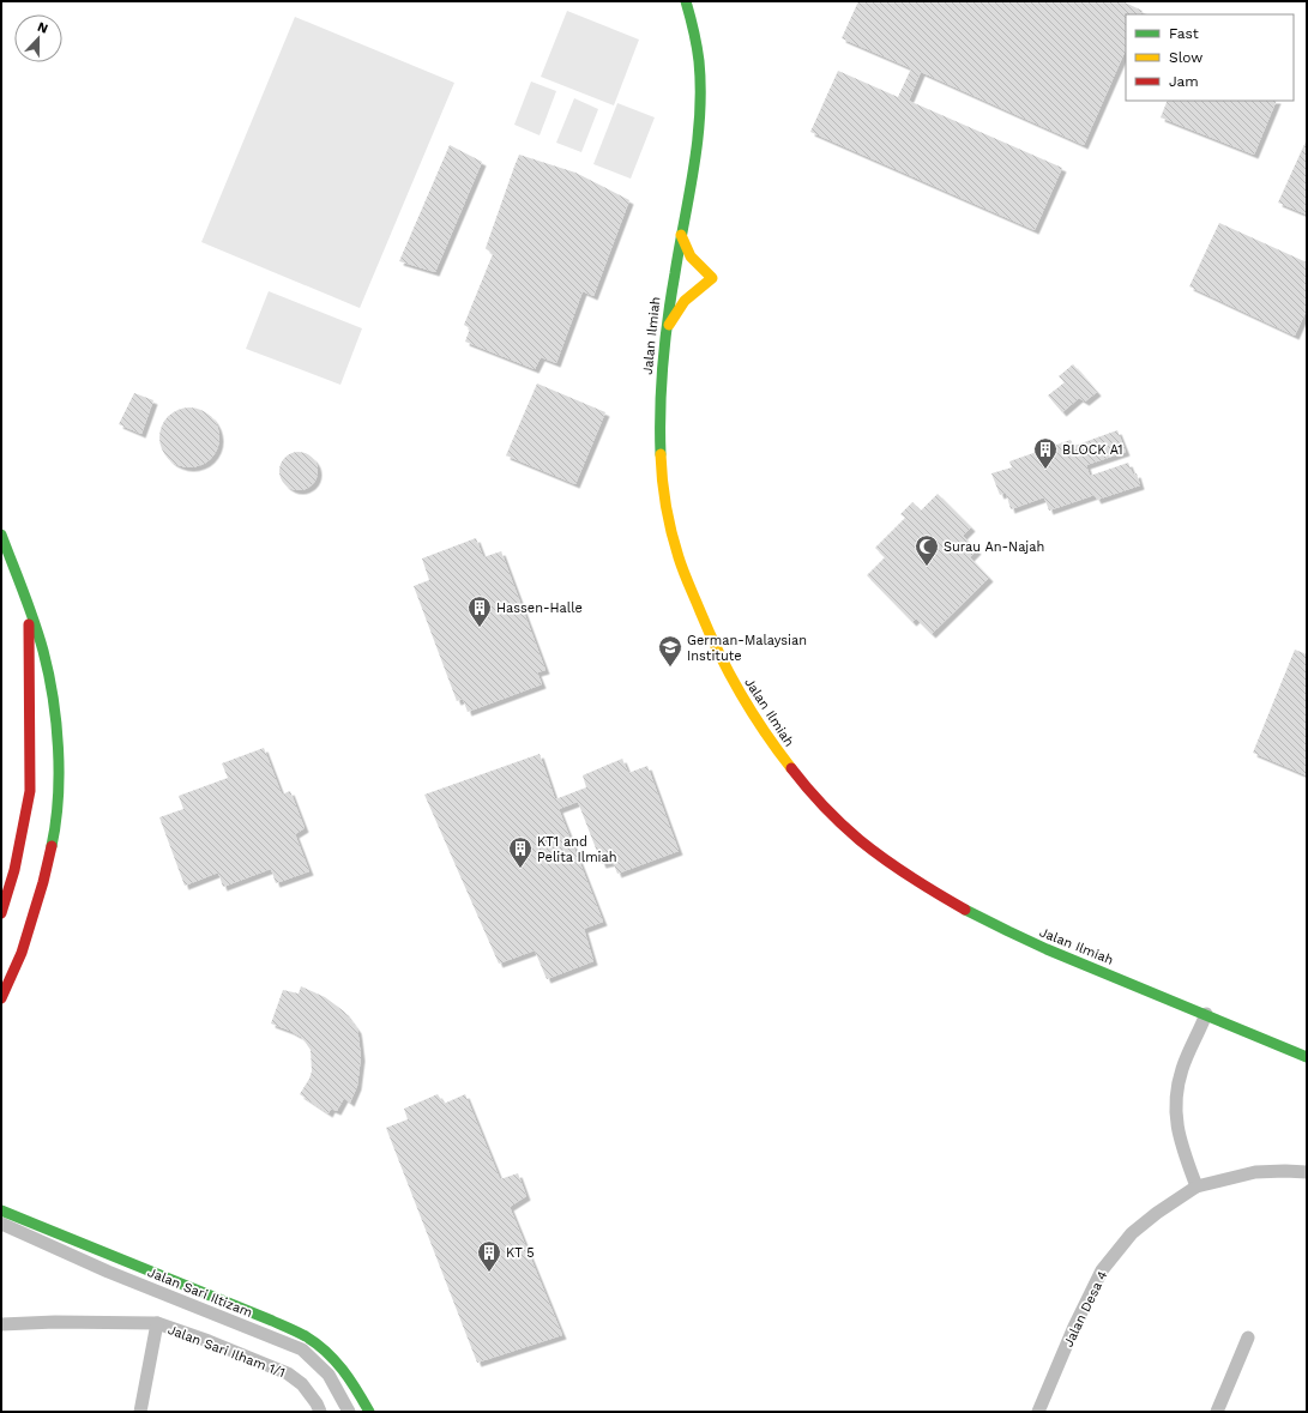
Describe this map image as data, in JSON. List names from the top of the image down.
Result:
{
  "streets": {
    "street": [
      "Jalan Ilmiah",
      "Jalan Sari Iltizam",
      "Jalan Desa 4",
      "Jalan Sari Ilham 1/1"
    ]
  },
  "places": {
    "building": [
      "BLOCK A1",
      "Hassen-Halle",
      "KT1 and Pelita Ilmiah",
      "KT 5"
    ],
    "mosque": ["Surau An-Najah"],
    "school or university": ["German-Malaysian Institute"]
  },
  "legend": ["Fast", "Slow", "Jam"],
  "north": "top"
}
